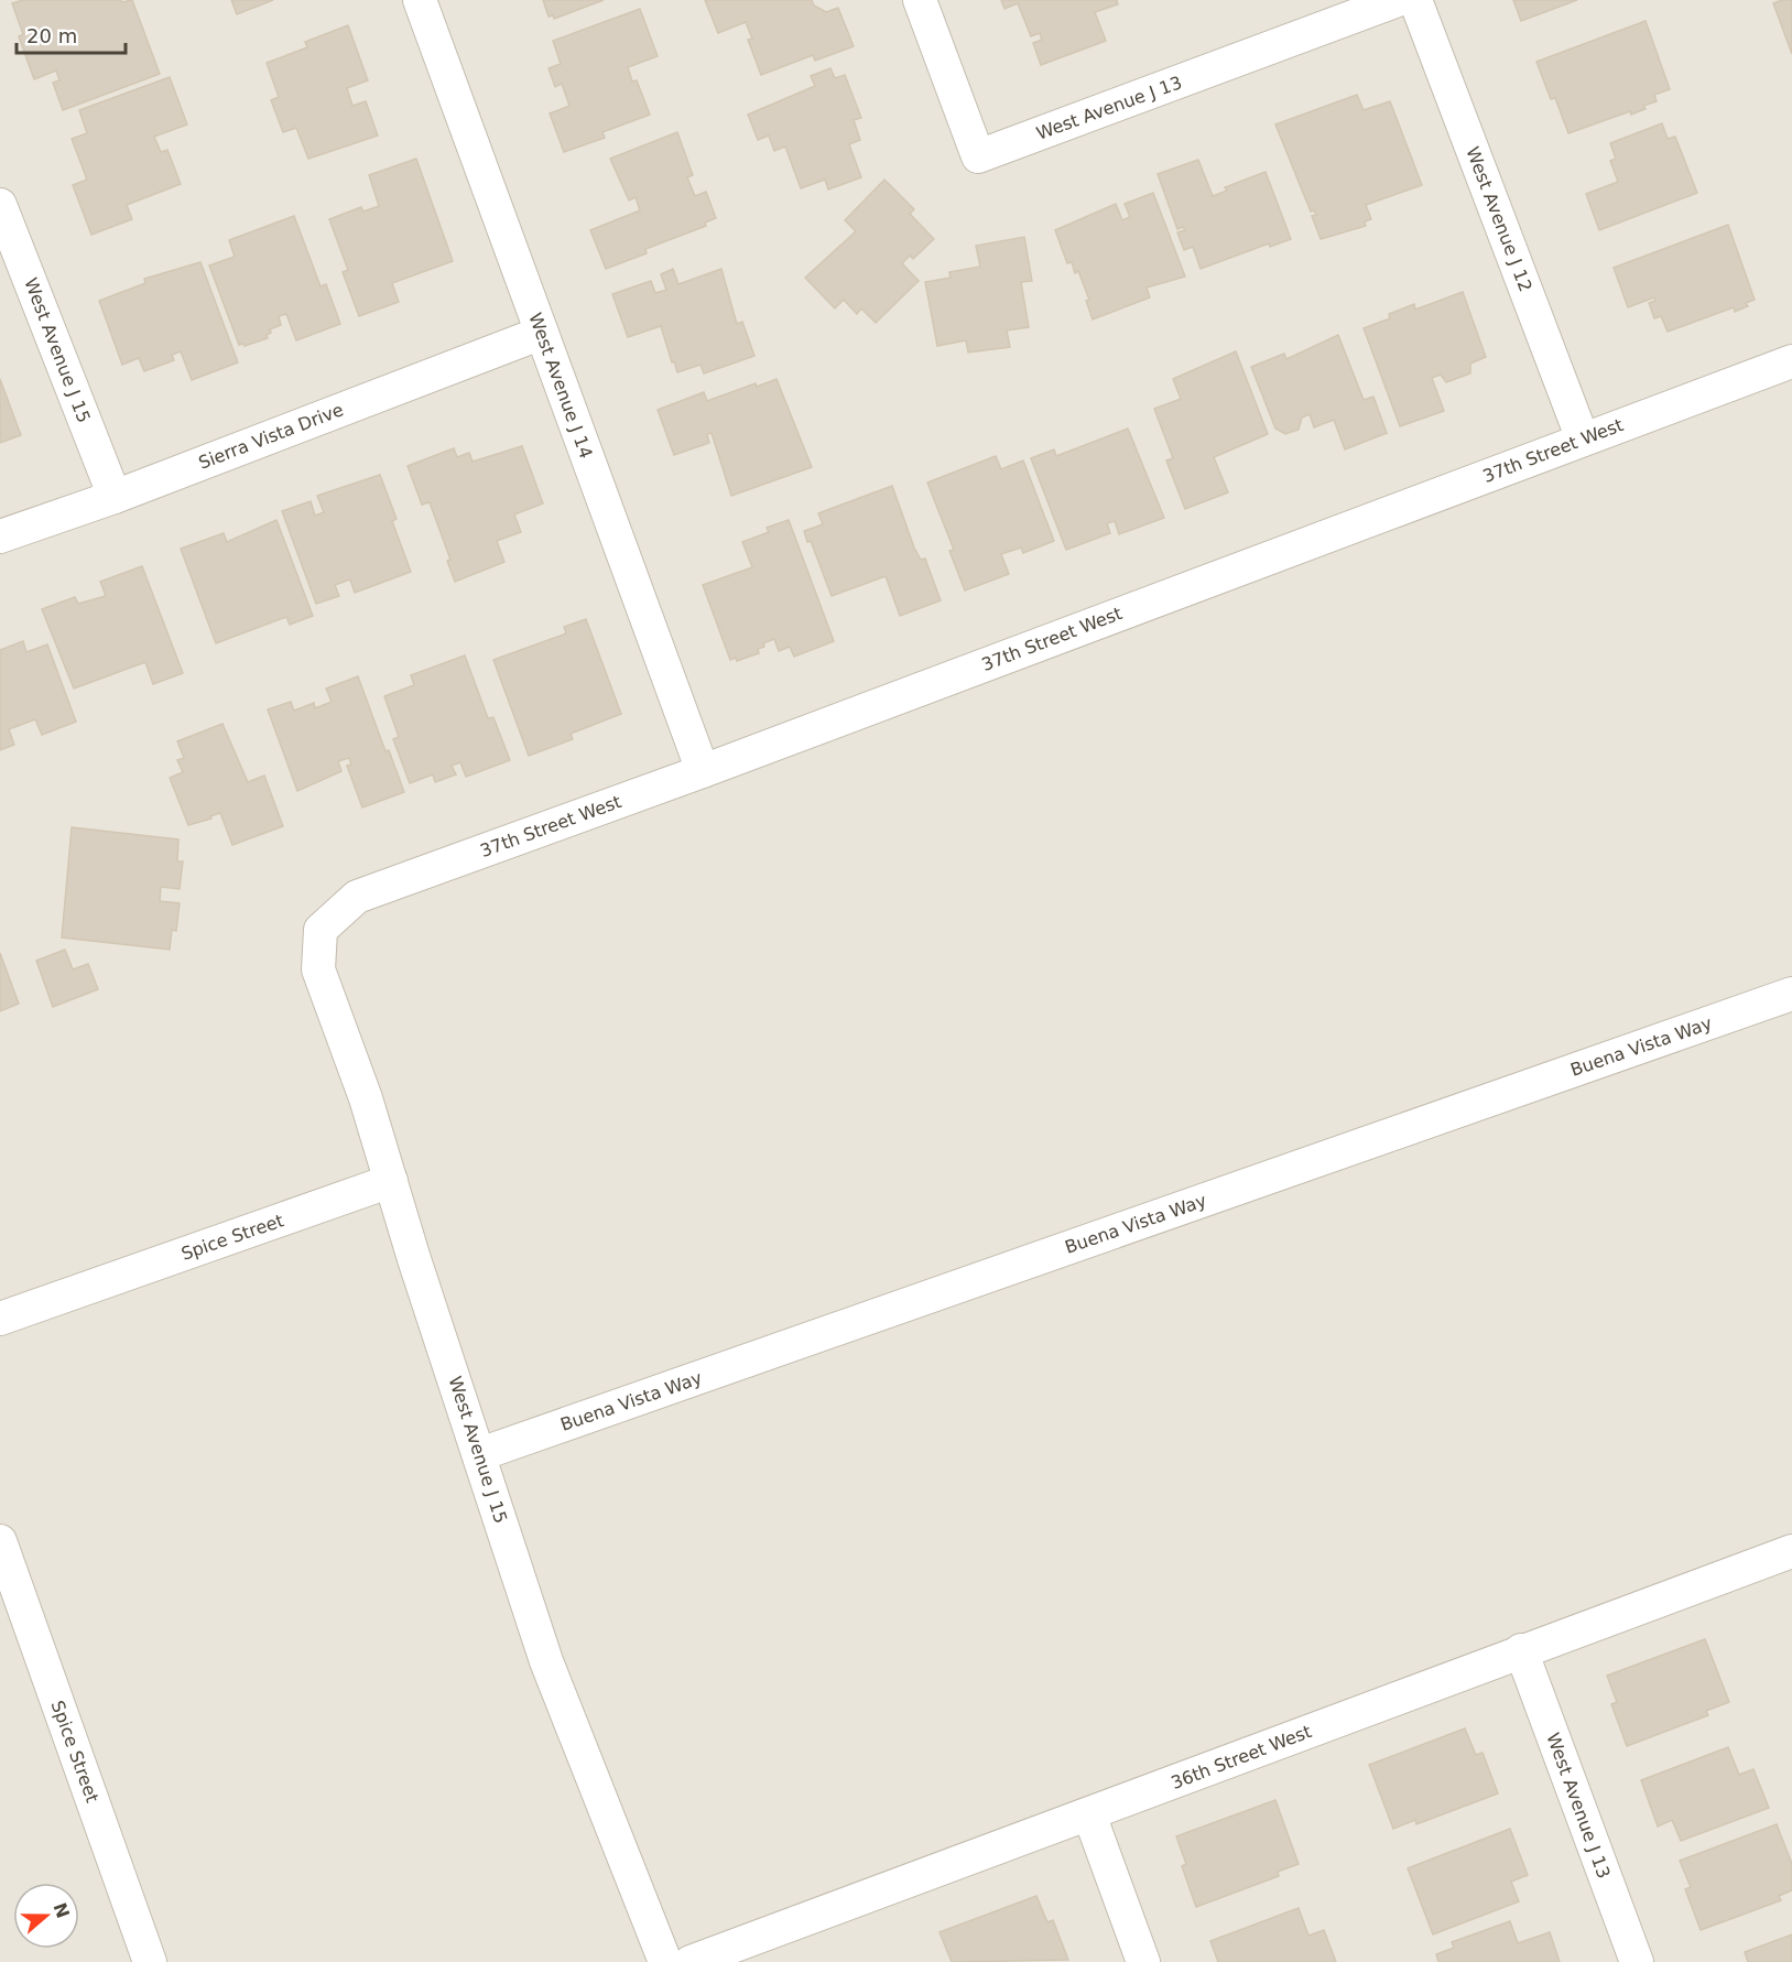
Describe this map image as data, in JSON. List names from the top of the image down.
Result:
{
  "streets": {
    "street": [
      "West Avenue J 13",
      "West Avenue J 12",
      "West Avenue J 15",
      "West Avenue J 14",
      "Sierra Vista Drive",
      "37th Street West",
      "Buena Vista Way",
      "Spice Street",
      "36th Street West"
    ]
  },
  "crossings": [
    ["West Avenue J 13", "36th Street West"],
    ["West Avenue J 12", "37th Street West"],
    ["West Avenue J 15", "Sierra Vista Drive"],
    ["West Avenue J 15", "37th Street West"],
    ["West Avenue J 15", "Buena Vista Way"],
    ["West Avenue J 15", "Spice Street"],
    ["West Avenue J 14", "Sierra Vista Drive"],
    ["West Avenue J 14", "37th Street West"]
  ],
  "scale_bar": "20 m",
  "north": "right"
}
